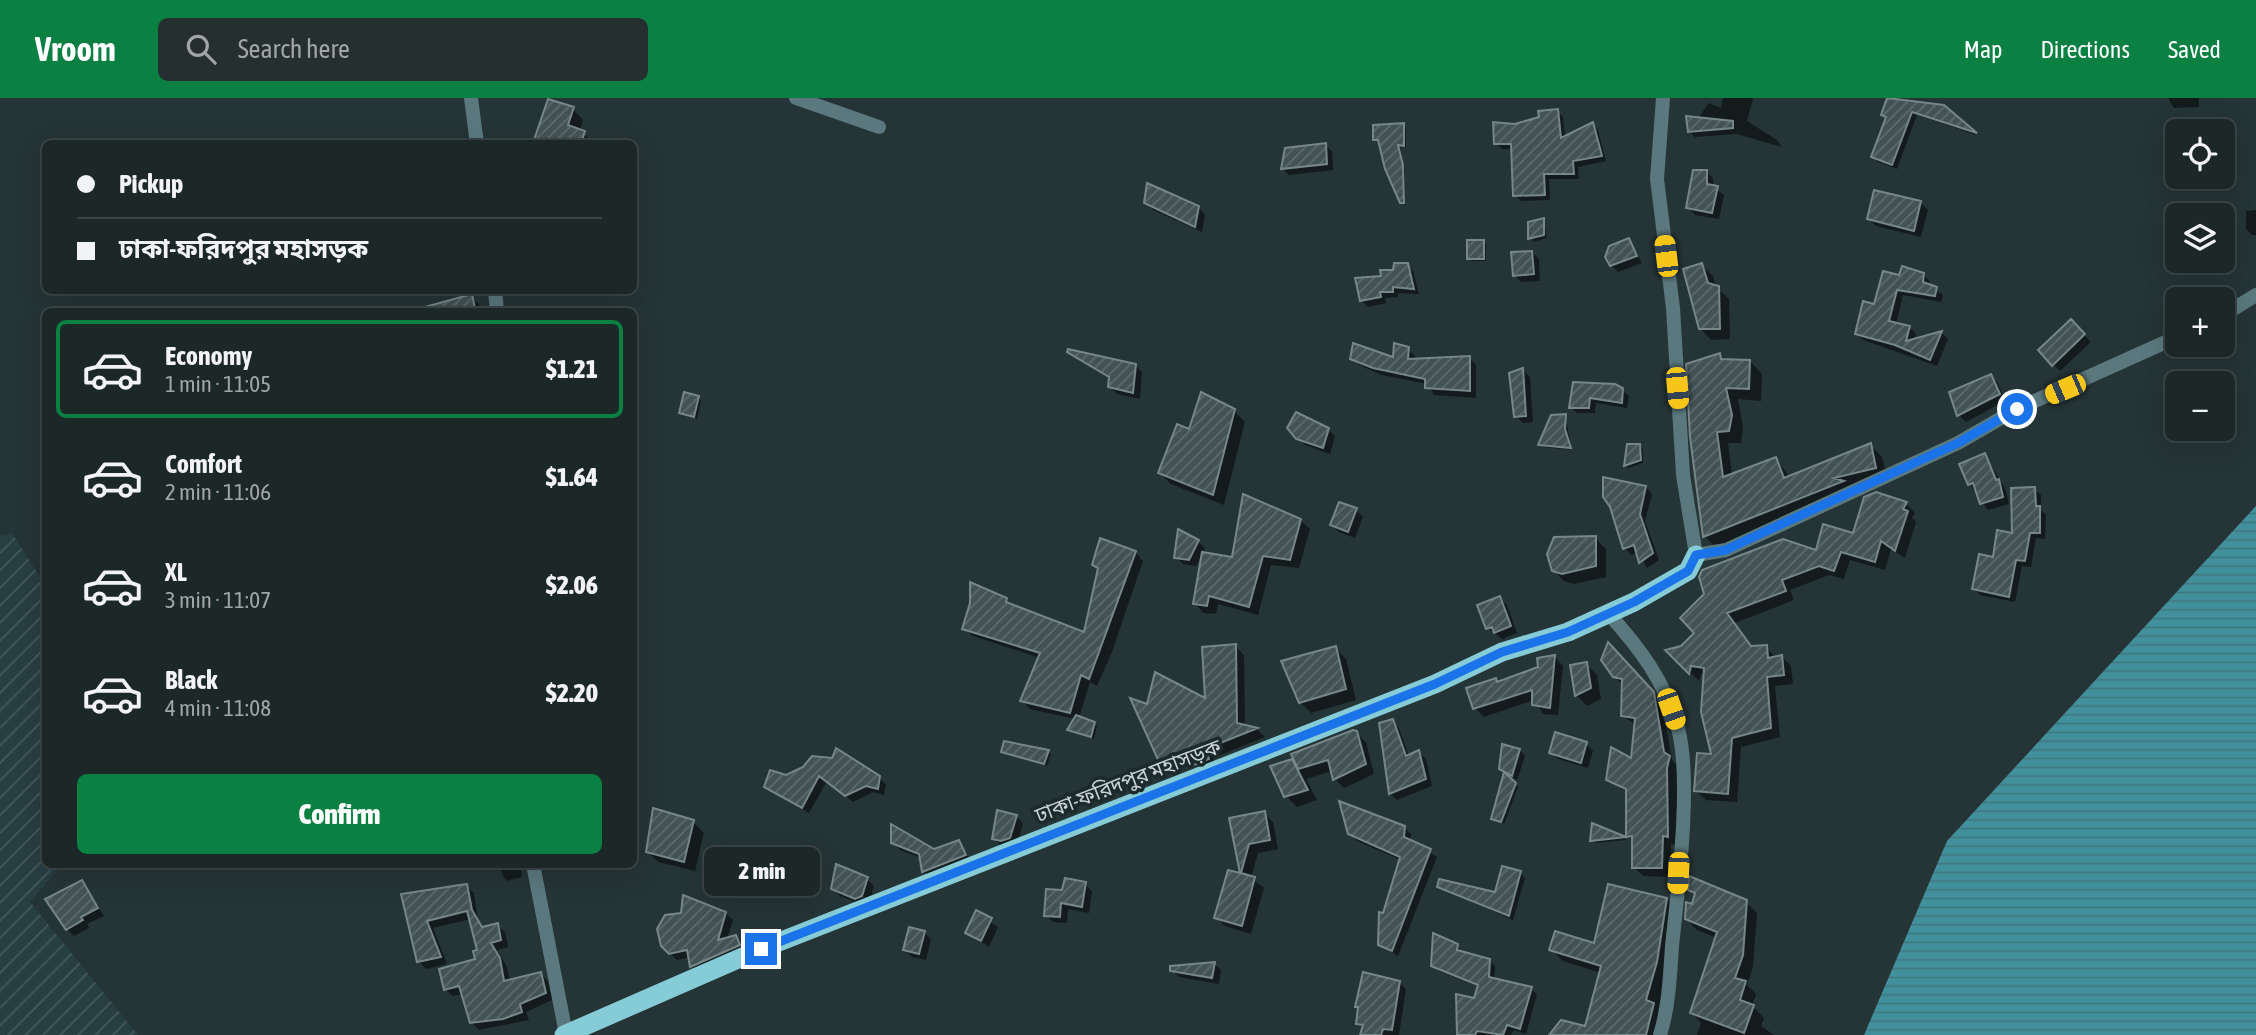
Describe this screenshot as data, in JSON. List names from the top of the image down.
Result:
{
  "streets": {
    "highway": ["ঢাকা-ফরিদপুর মহাসড়ক"]
  },
  "page": {
    "header": "Vroom",
    "search": "Search here",
    "nav": ["Map", "Directions", "Saved"],
    "map_buttons": ["+", "−"],
    "banner": ["Pickup", "ঢাকা-ফরিদপুর মহাসড়ক"],
    "list": [
      {
        "name": "Economy",
        "note": "1 min · 11:05",
        "value": "$1.21"
      },
      {
        "name": "Comfort",
        "note": "2 min · 11:06",
        "value": "$1.64"
      },
      {
        "name": "XL",
        "note": "3 min · 11:07",
        "value": "$2.06"
      },
      {
        "name": "Black",
        "note": "4 min · 11:08",
        "value": "$2.20"
      }
    ],
    "buttons": "Confirm",
    "bubble": "2 min"
  }
}
